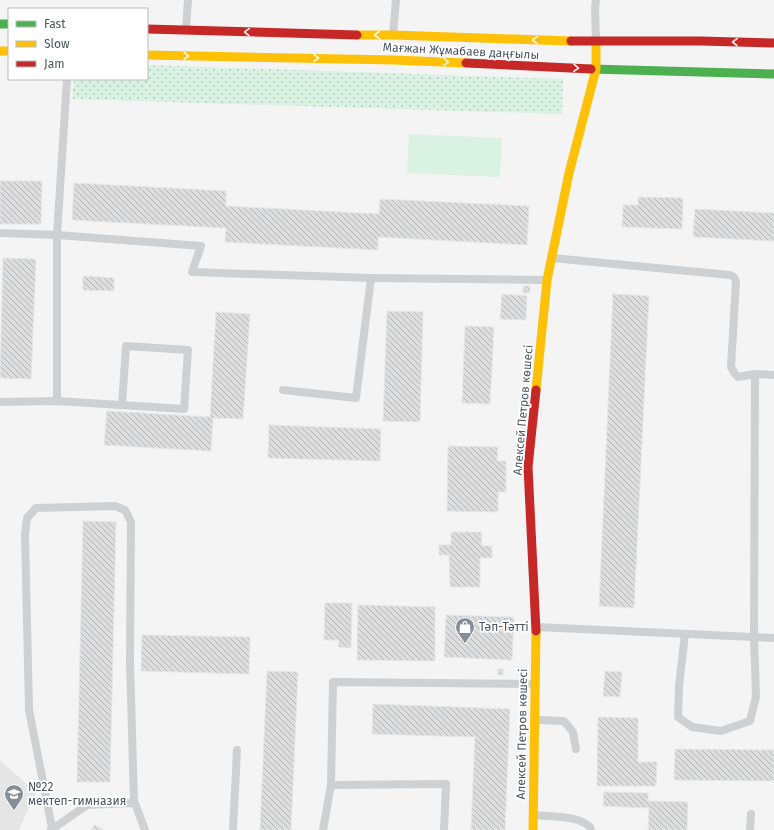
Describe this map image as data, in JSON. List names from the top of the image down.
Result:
{
  "streets": {
    "main road": ["Мағжан Жұмабаев даңғылы", "Алексей Петров көшесі"]
  },
  "crossings": [
    ["Мағжан Жұмабаев даңғылы", "Алексей Петров көшесі"]
  ],
  "places": {
    "shop": ["Тәп-Тәтті"],
    "school or university": ["№22 мектеп-гимназия"]
  },
  "legend": ["Fast", "Slow", "Jam"]
}
